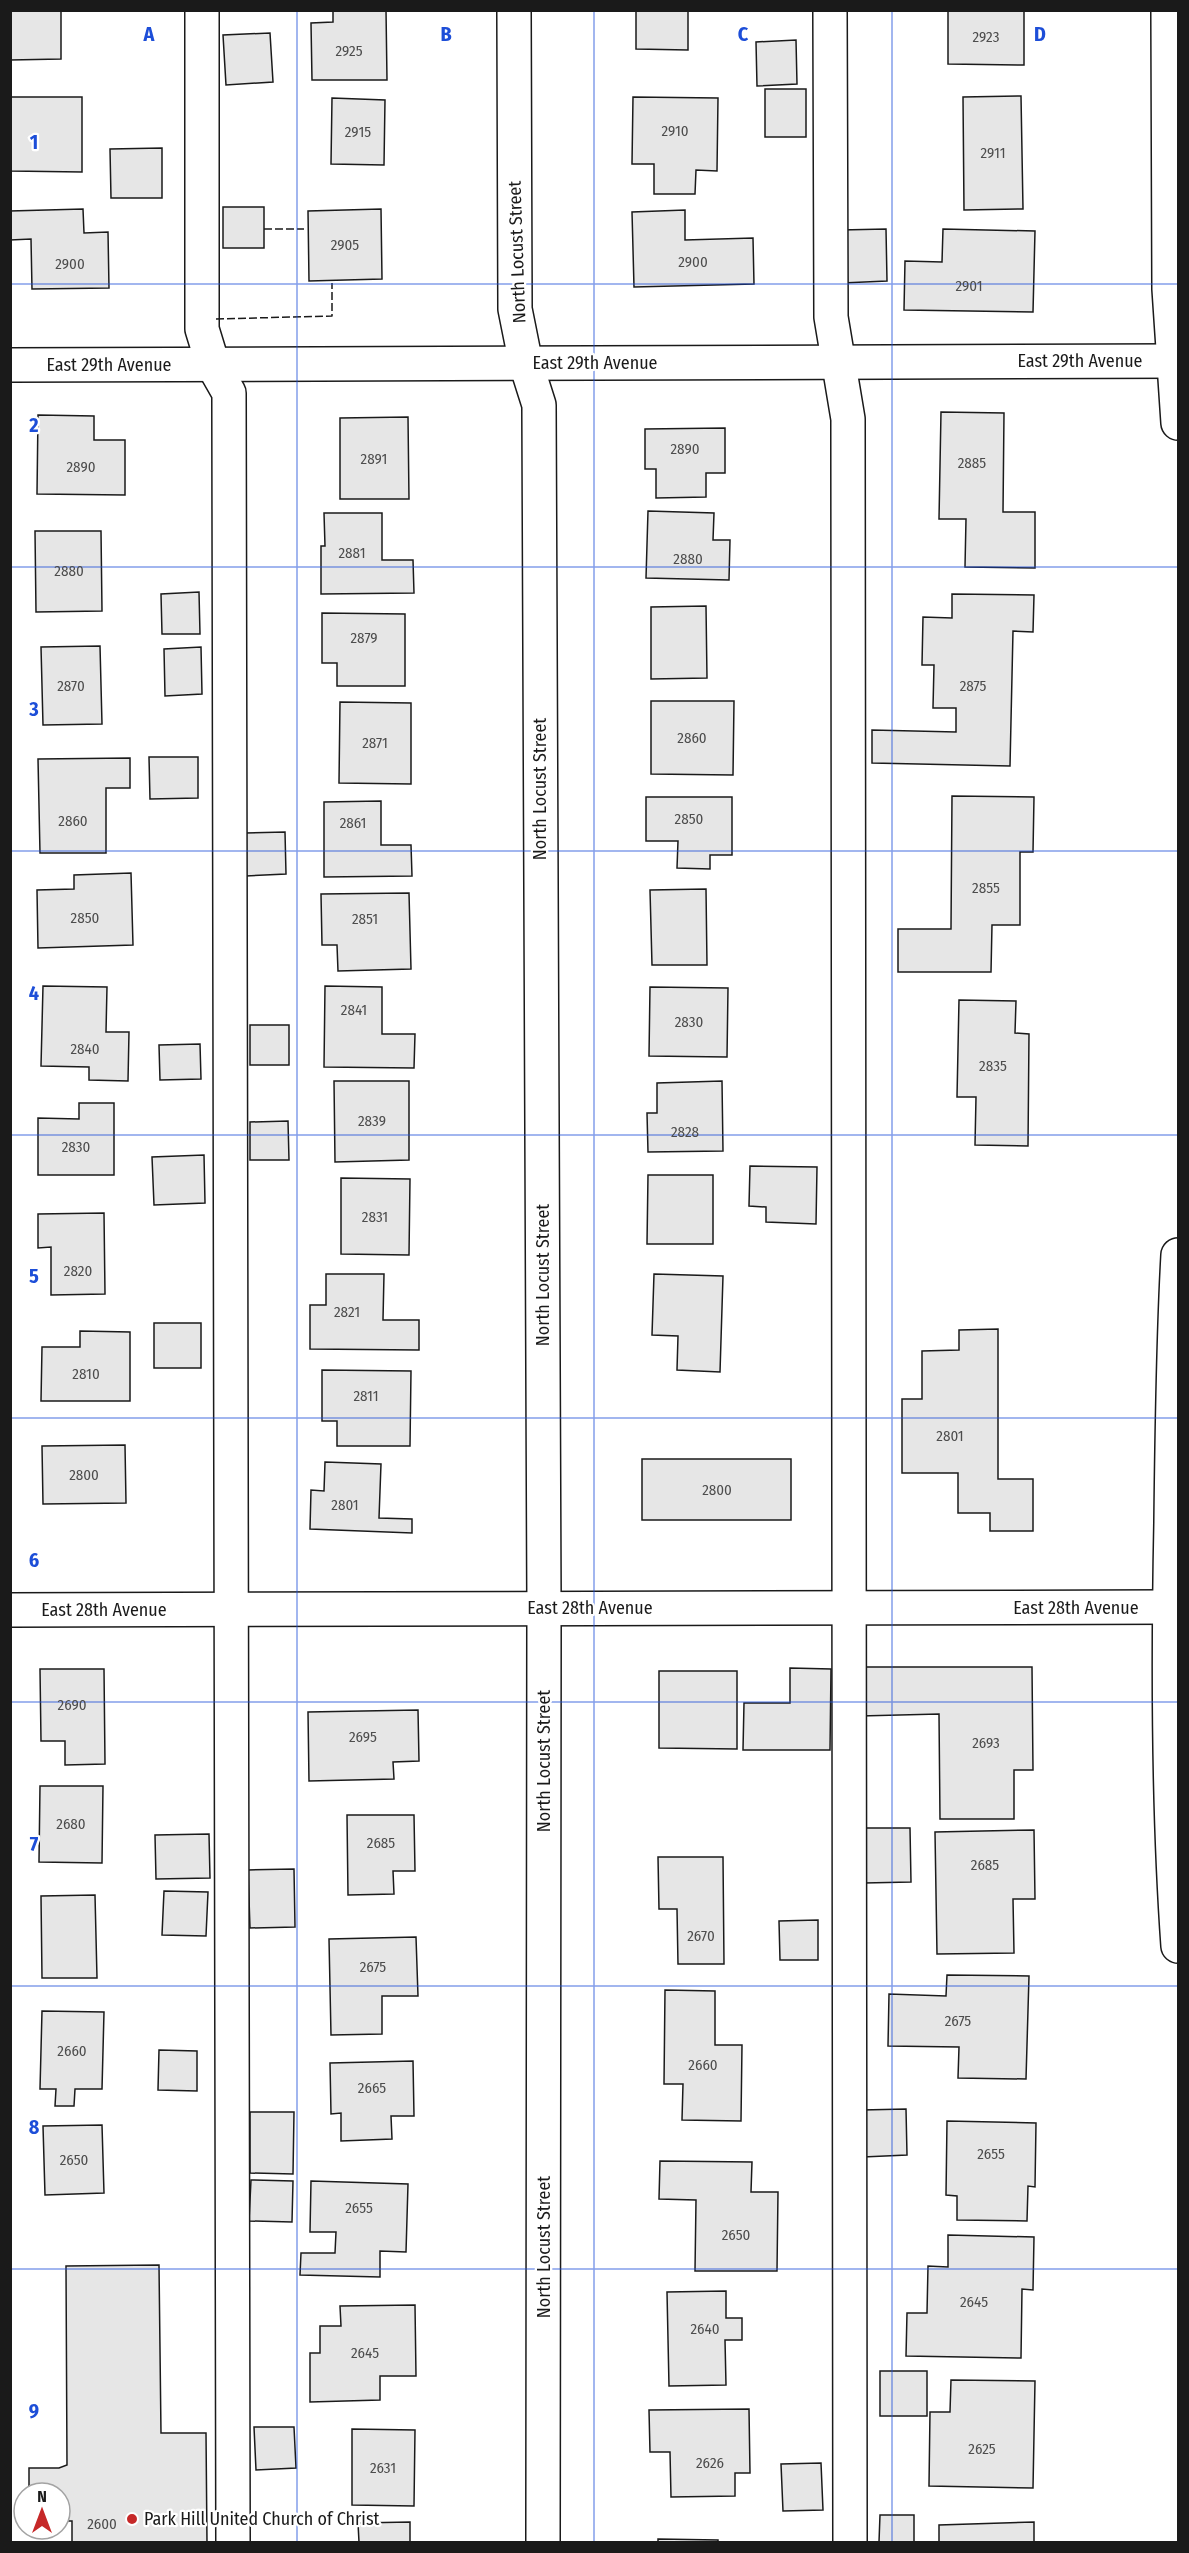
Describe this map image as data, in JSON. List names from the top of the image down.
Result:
{
  "streets": {
    "street": ["North Locust Street", "East 29th Avenue", "East 28th Avenue"]
  },
  "crossings": [
    ["North Locust Street", "East 29th Avenue"],
    ["North Locust Street", "East 28th Avenue"]
  ],
  "places": ["Park Hill United Church of Christ"],
  "house_numbers": [
    "2923",
    "2925",
    "2910",
    "2915",
    "2911",
    "2905",
    "2900",
    "2900",
    "2901",
    "2890",
    "2891",
    "2885",
    "2890",
    "2881",
    "2880",
    "2880",
    "2879",
    "2870",
    "2875",
    "2860",
    "2871",
    "2850",
    "2860",
    "2861",
    "2855",
    "2850",
    "2851",
    "2841",
    "2830",
    "2840",
    "2835",
    "2839",
    "2828",
    "2830",
    "2831",
    "2820",
    "2821",
    "2810",
    "2811",
    "2801",
    "2800",
    "2800",
    "2801",
    "2690",
    "2695",
    "2693",
    "2680",
    "2685",
    "2685",
    "2670",
    "2675",
    "2675",
    "2660",
    "2660",
    "2665",
    "2655",
    "2650",
    "2655",
    "2650",
    "2645",
    "2640",
    "2645",
    "2625",
    "2626",
    "2631",
    "2600"
  ],
  "north": "top",
  "grid": {
    "columns": [
      "A",
      "B",
      "C",
      "D"
    ],
    "rows": [
      "1",
      "2",
      "3",
      "4",
      "5",
      "6",
      "7",
      "8",
      "9"
    ]
  }
}
